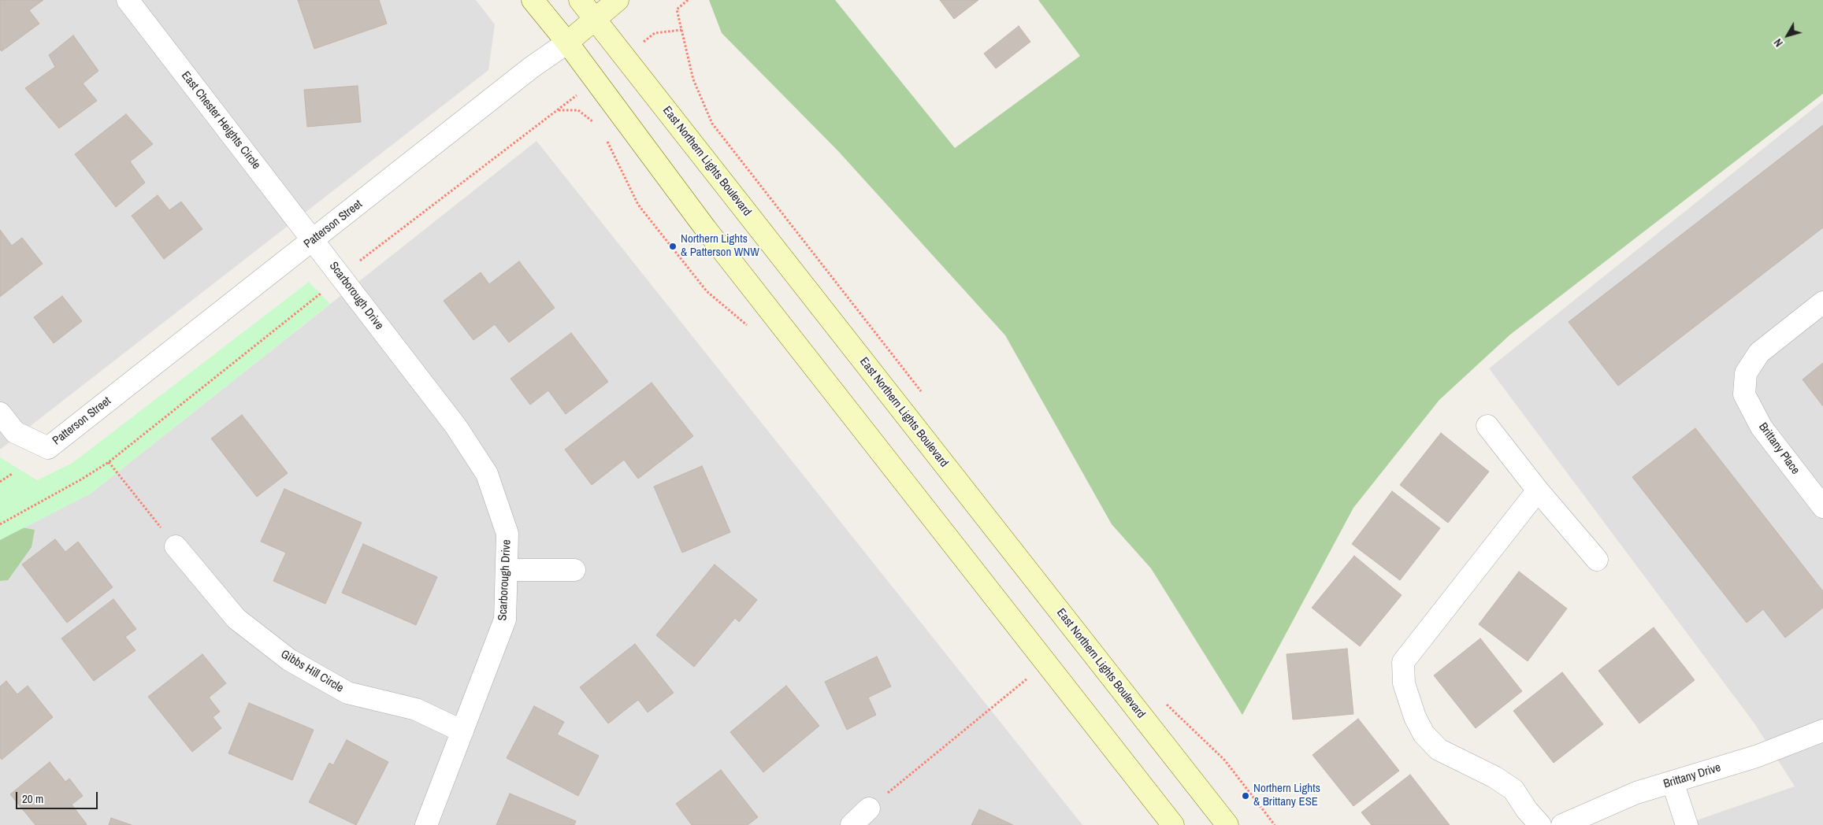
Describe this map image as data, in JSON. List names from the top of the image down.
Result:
{
  "streets": {
    "main road": ["East Northern Lights Boulevard", "Patterson Street"],
    "street": [
      "East Chester Heights Circle",
      "Scarborough Drive",
      "Brittany Place",
      "Gibbs Hill Circle",
      "Brittany Drive"
    ]
  },
  "crossings": [
    ["East Chester Heights Circle", "Patterson Street"],
    ["East Chester Heights Circle", "Scarborough Drive"],
    ["East Northern Lights Boulevard", "Patterson Street"],
    ["Patterson Street", "Scarborough Drive"],
    ["Scarborough Drive", "Gibbs Hill Circle"]
  ],
  "places": ["Northern Lights & Patterson WNW", "Northern Lights & Brittany ESE"],
  "scale_bar": "20 m",
  "north": "bottom left"
}
